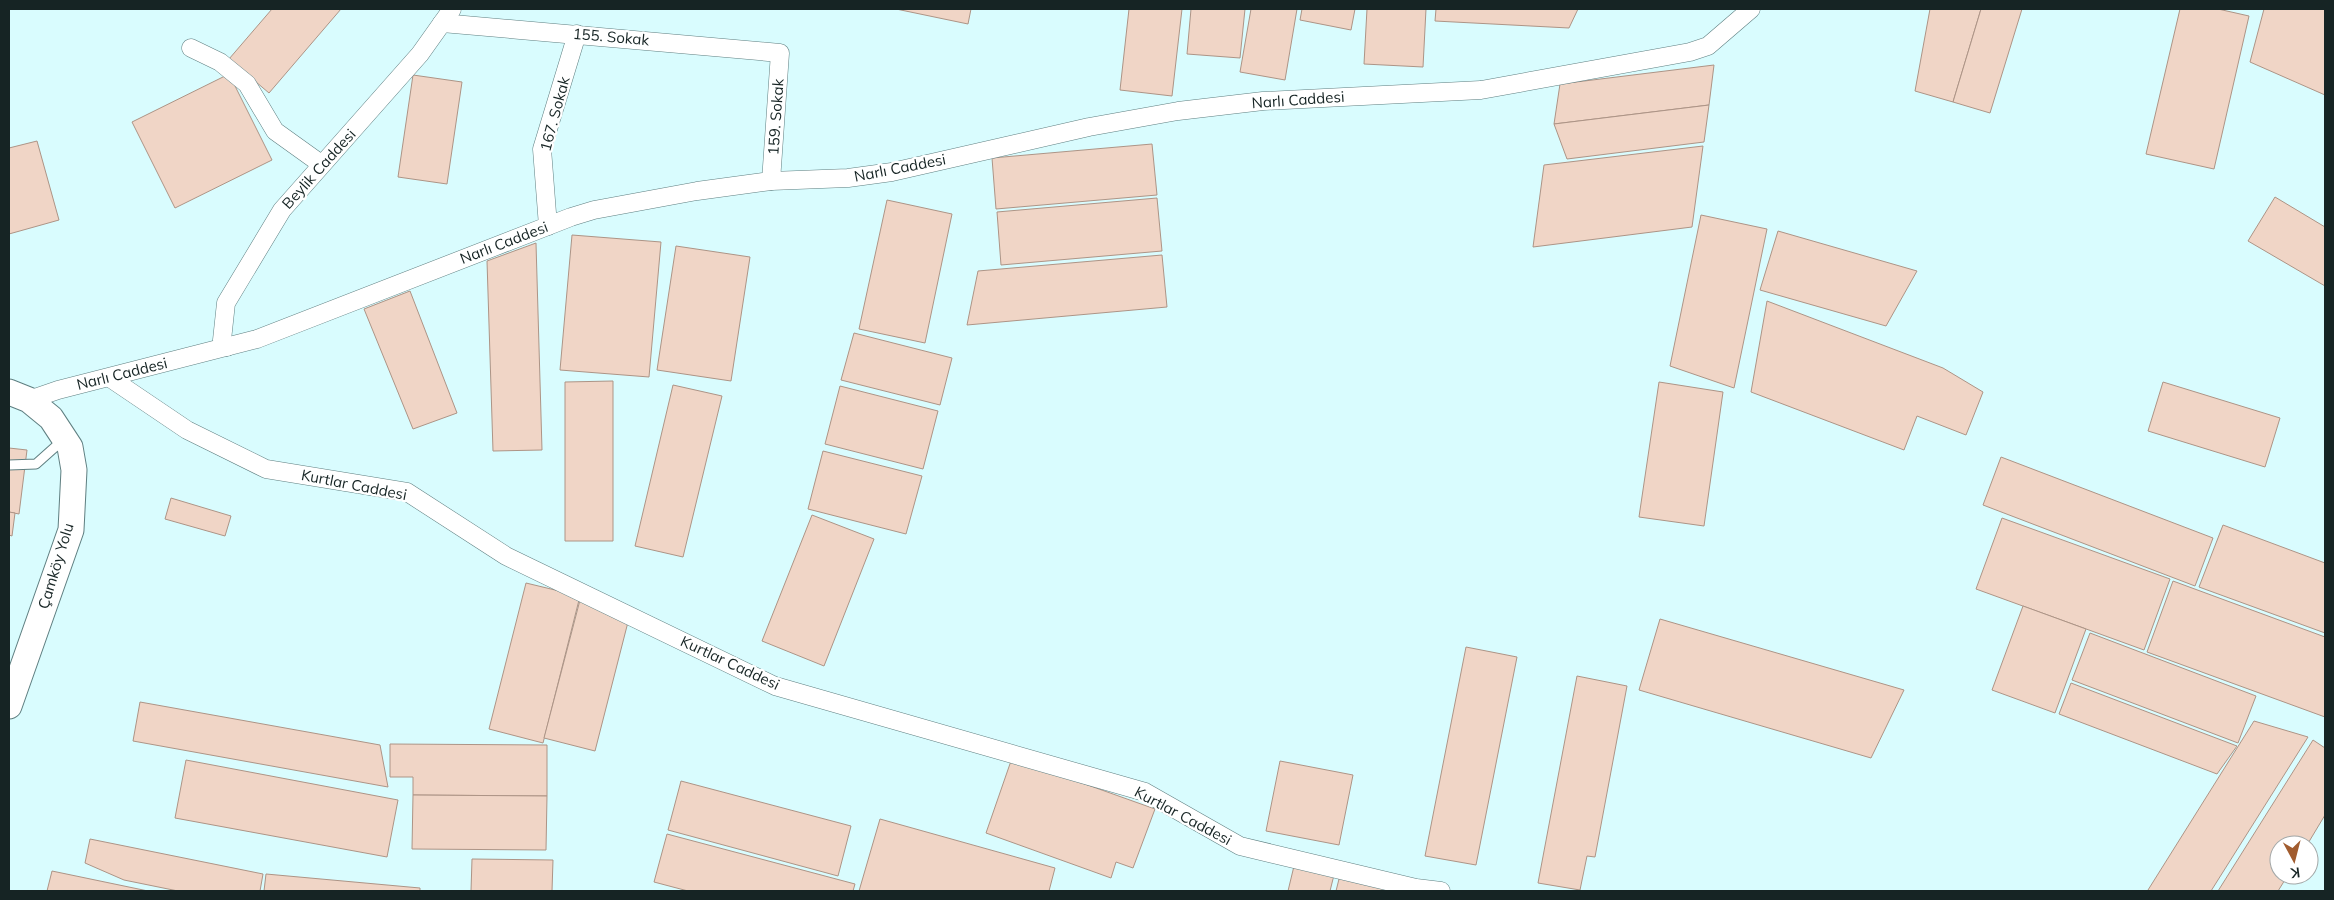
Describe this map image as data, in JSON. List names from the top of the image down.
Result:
{
  "streets": {
    "main road": ["Çamköy Yolu"],
    "street": [
      "155. Sokak",
      "Narlı Caddesi",
      "167. Sokak",
      "159. Sokak",
      "Beylik Caddesi",
      "Kurtlar Caddesi"
    ]
  },
  "crossings": [
    ["155. Sokak", "167. Sokak"],
    ["155. Sokak", "159. Sokak"],
    ["155. Sokak", "Beylik Caddesi"],
    ["Narlı Caddesi", "167. Sokak"],
    ["Narlı Caddesi", "159. Sokak"],
    ["Narlı Caddesi", "Beylik Caddesi"],
    ["Narlı Caddesi", "Kurtlar Caddesi"],
    ["Narlı Caddesi", "Çamköy Yolu"]
  ],
  "north": "bottom"
}
